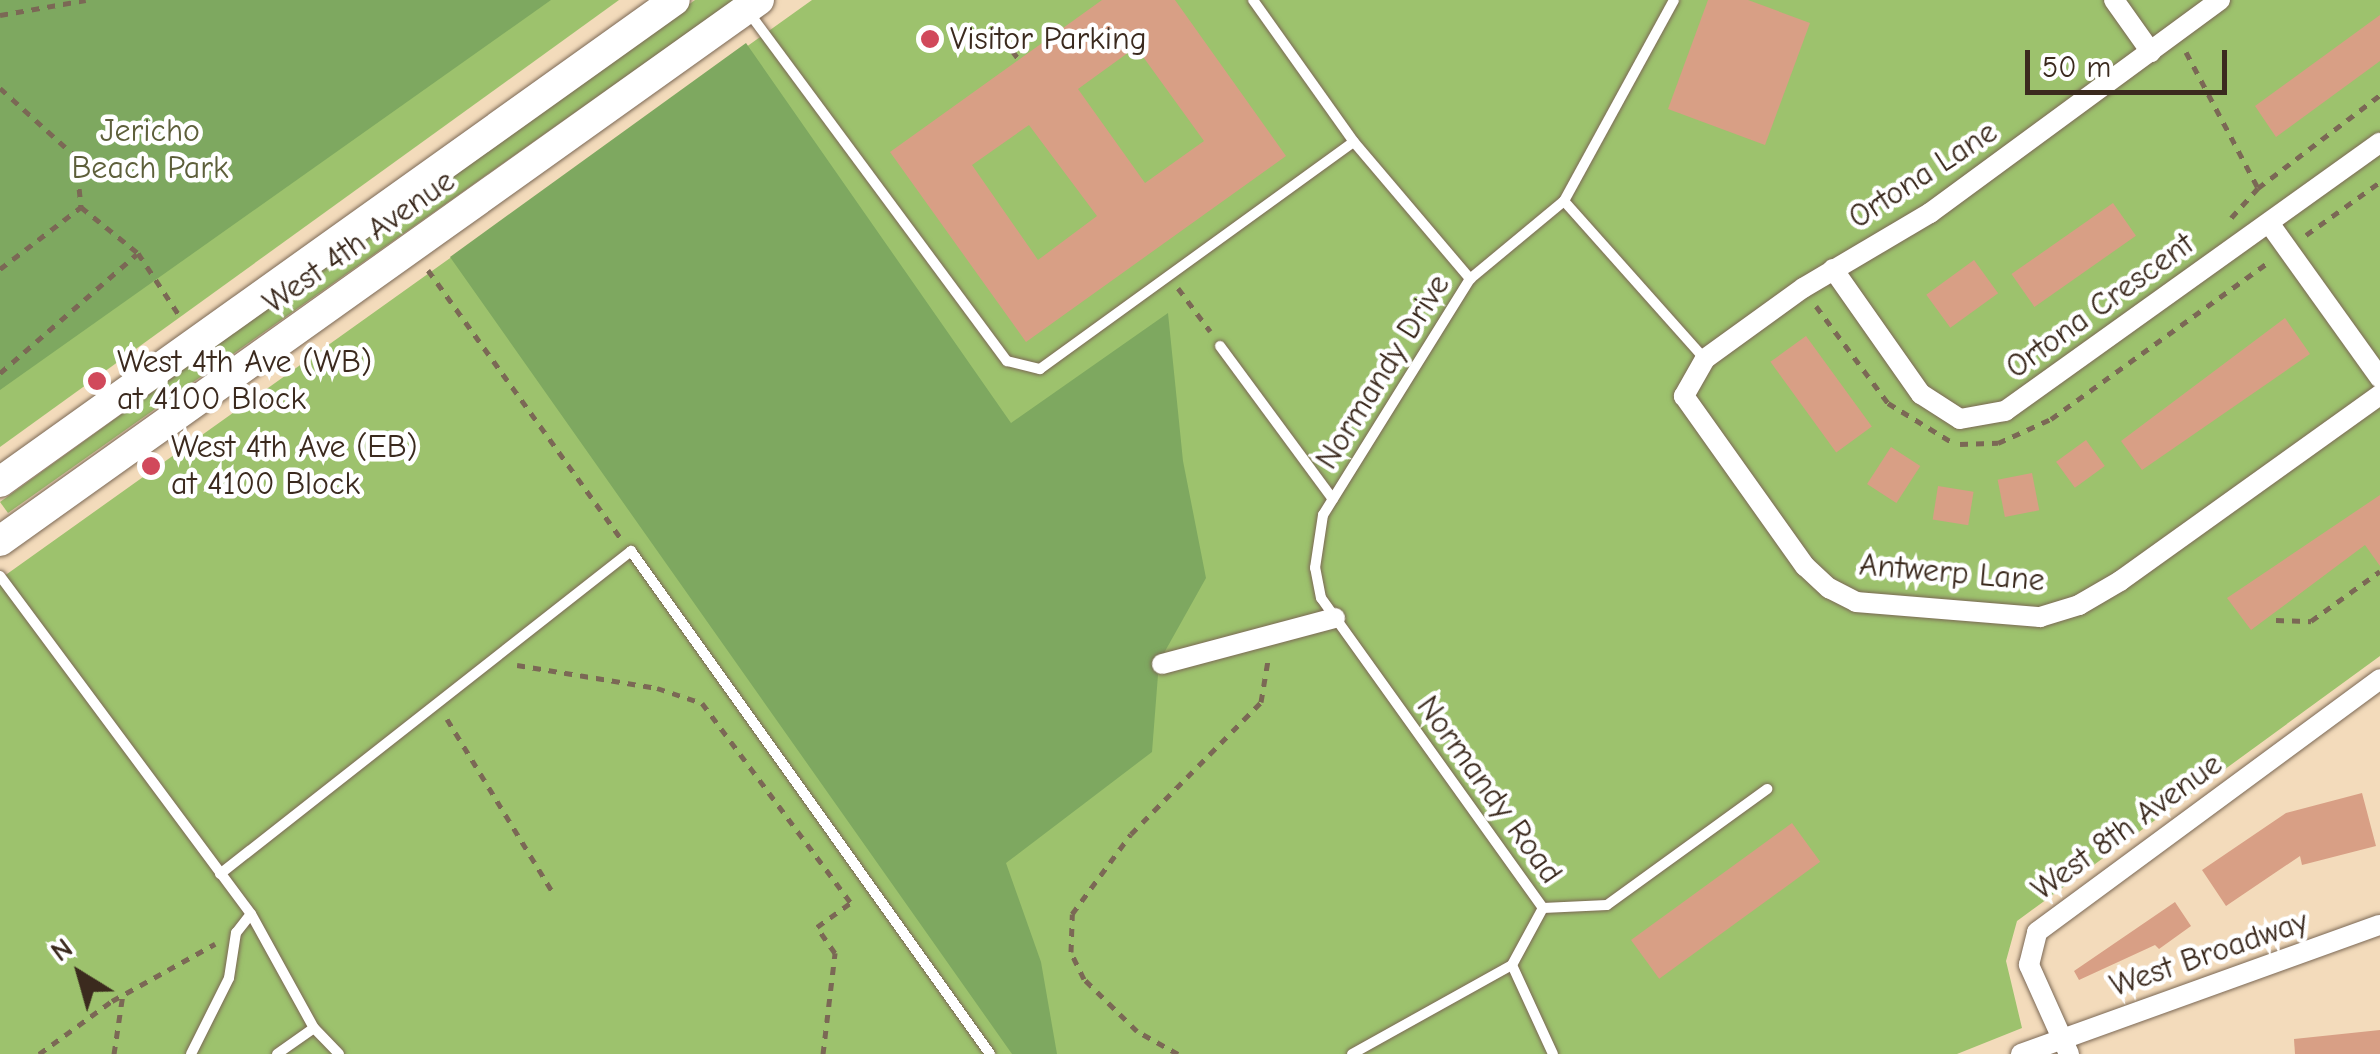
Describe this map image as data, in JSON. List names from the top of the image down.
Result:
{
  "streets": {
    "main road": ["West 4th Avenue"],
    "street": [
      "Ortona Lane",
      "Ortona Crescent",
      "Antwerp Lane",
      "West 8th Avenue",
      "West Broadway"
    ],
    "lane": ["Normandy Drive", "Normandy Road"]
  },
  "crossings": [
    ["Ortona Lane", "Ortona Crescent"],
    ["Ortona Lane", "Antwerp Lane"],
    ["Normandy Drive", "Normandy Road"],
    ["West 8th Avenue", "West Broadway"]
  ],
  "parks": ["Jericho Beach Park"],
  "places": ["Visitor Parking", "West 4th Ave (WB) at 4100 Block", "West 4th Ave (EB) at 4100 Block"],
  "scale_bar": "50 m",
  "north": "top left"
}
